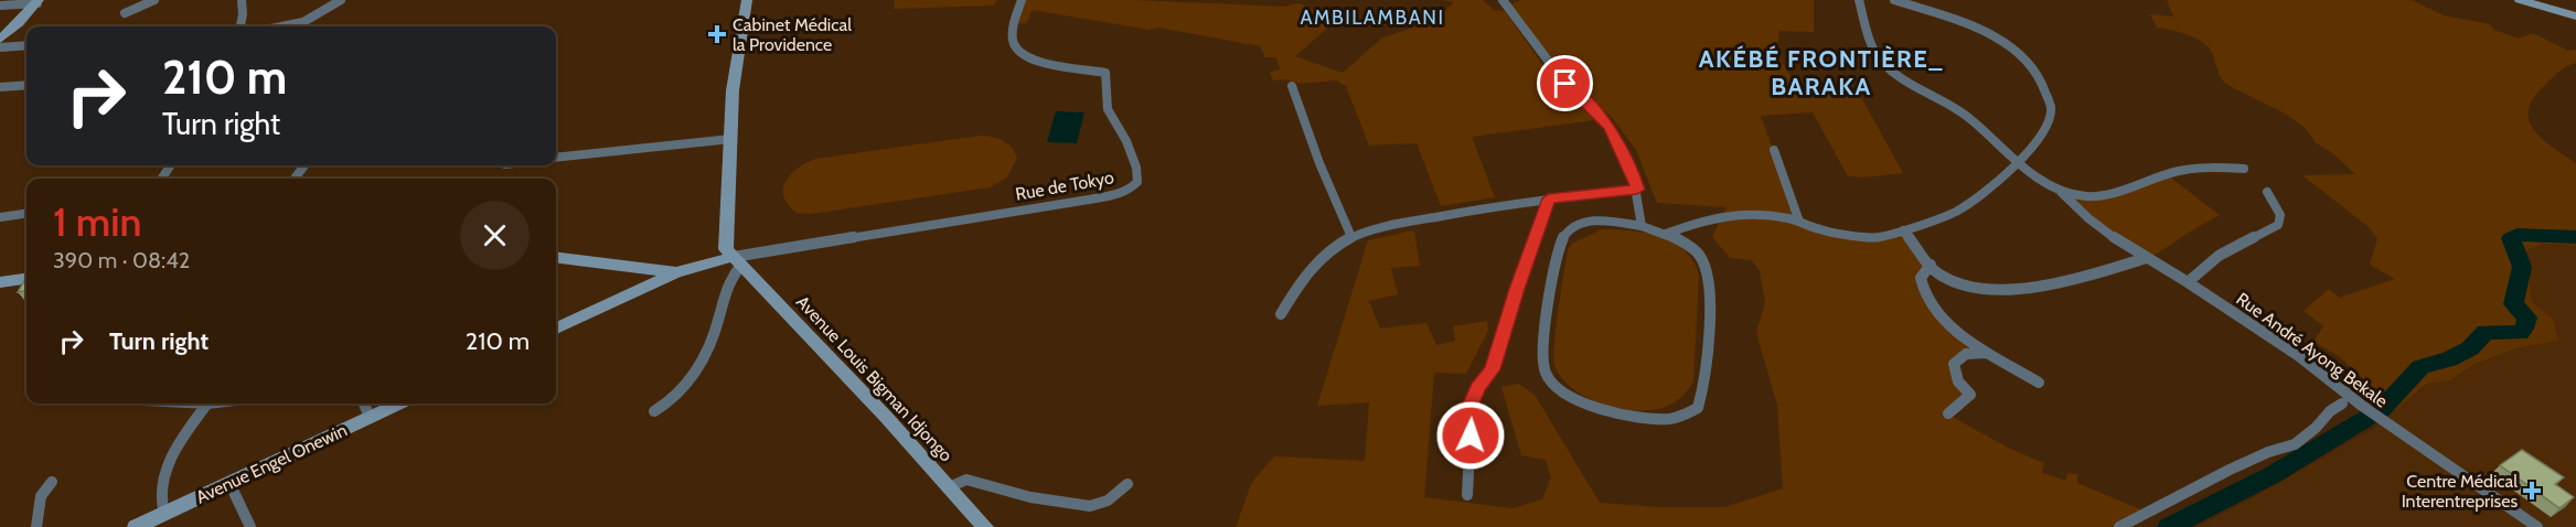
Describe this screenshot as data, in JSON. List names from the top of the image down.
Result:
{
  "streets": {
    "main road": ["Avenue Louis Bigman Idjongo", "Avenue Engel Onewin"],
    "street": ["Rue de Tokyo", "Rue André Ayong Bekale"]
  },
  "crossings": [
    ["Rue de Tokyo", "Avenue Louis Bigman Idjongo"]
  ],
  "districts": ["AMBILAMBANI", "AKÉBÉ FRONTIÈRE_ BARAKA"],
  "places": {
    "health": ["Cabinet Médical la Providence", "Centre Médical Interentreprises"]
  },
  "page": {
    "turn": ["210 m", "Turn right"],
    "heading": ["1 min", "390 m · 08:42"],
    "list": [
      {
        "name": "Turn right",
        "value": "210 m"
      }
    ]
  }
}
